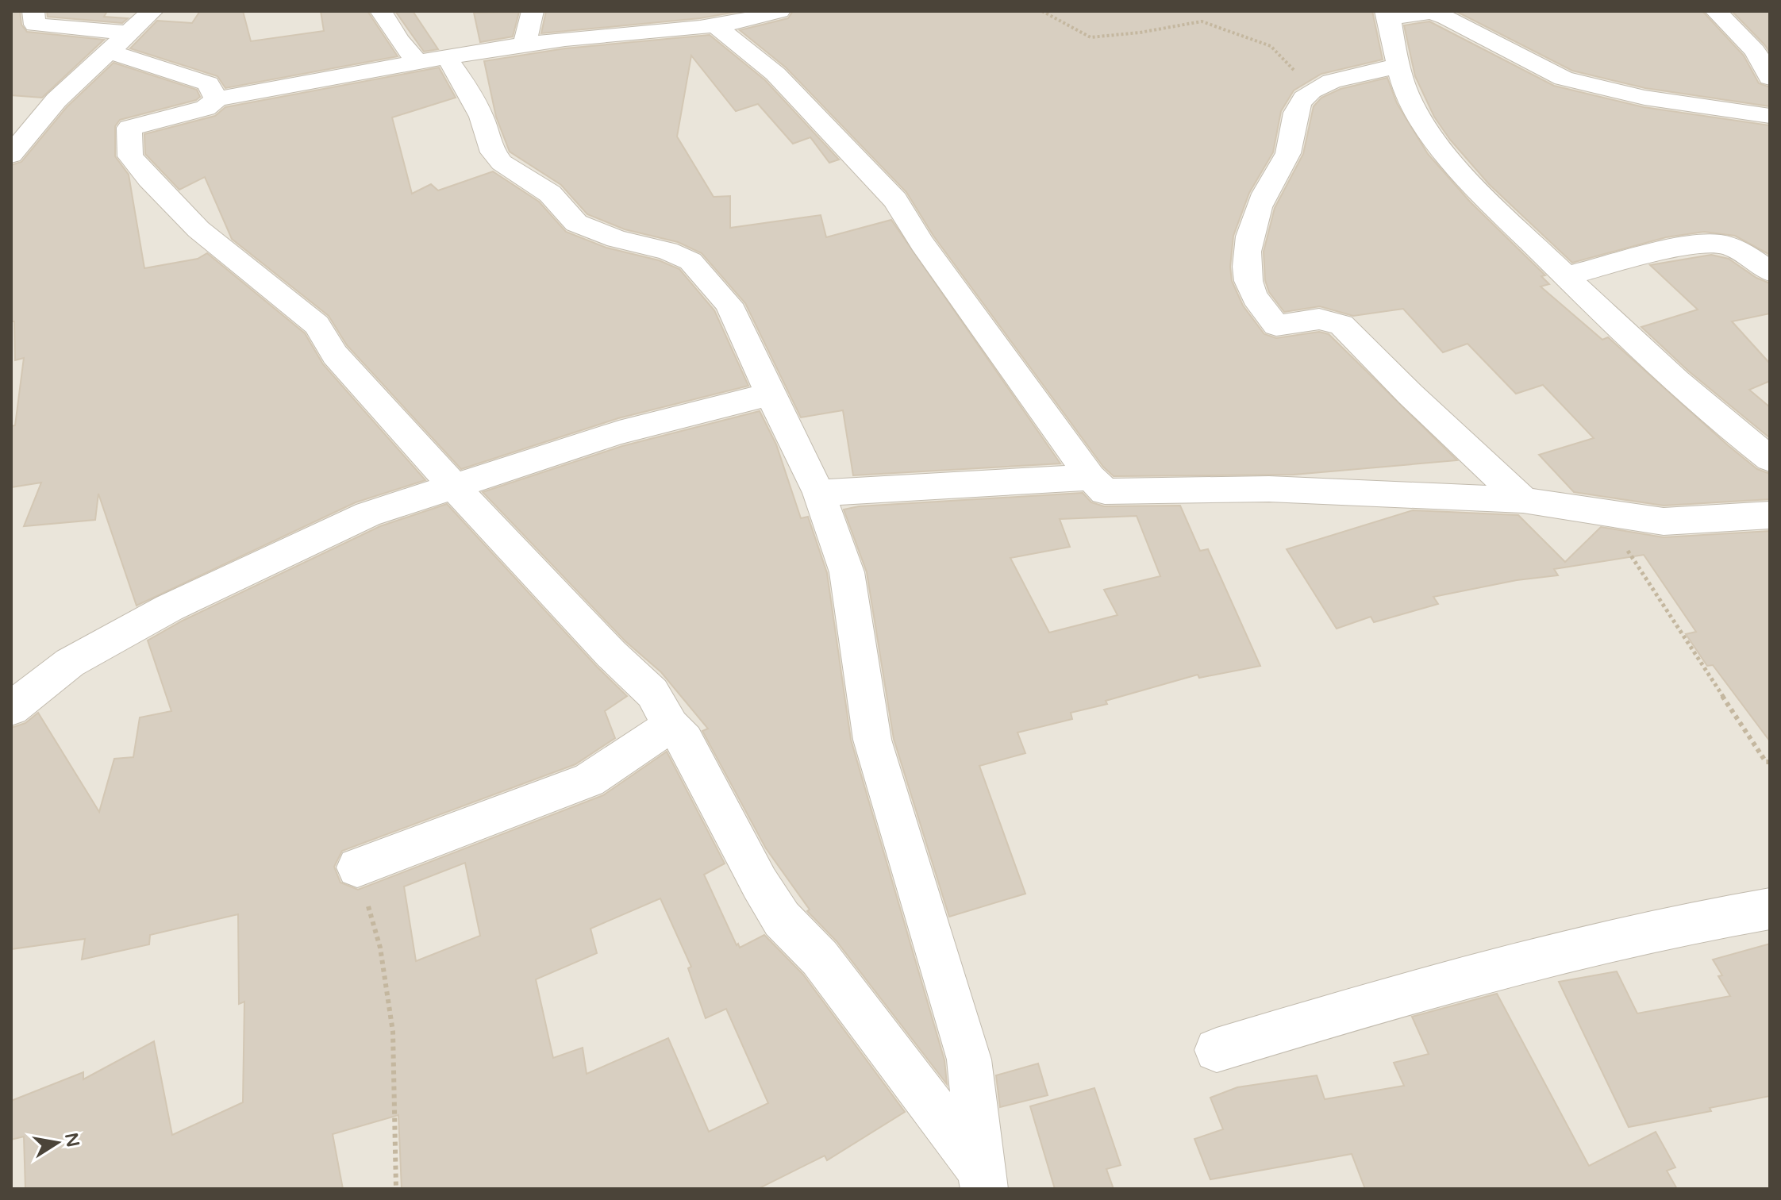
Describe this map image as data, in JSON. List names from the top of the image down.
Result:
{
  "north": "right"
}
